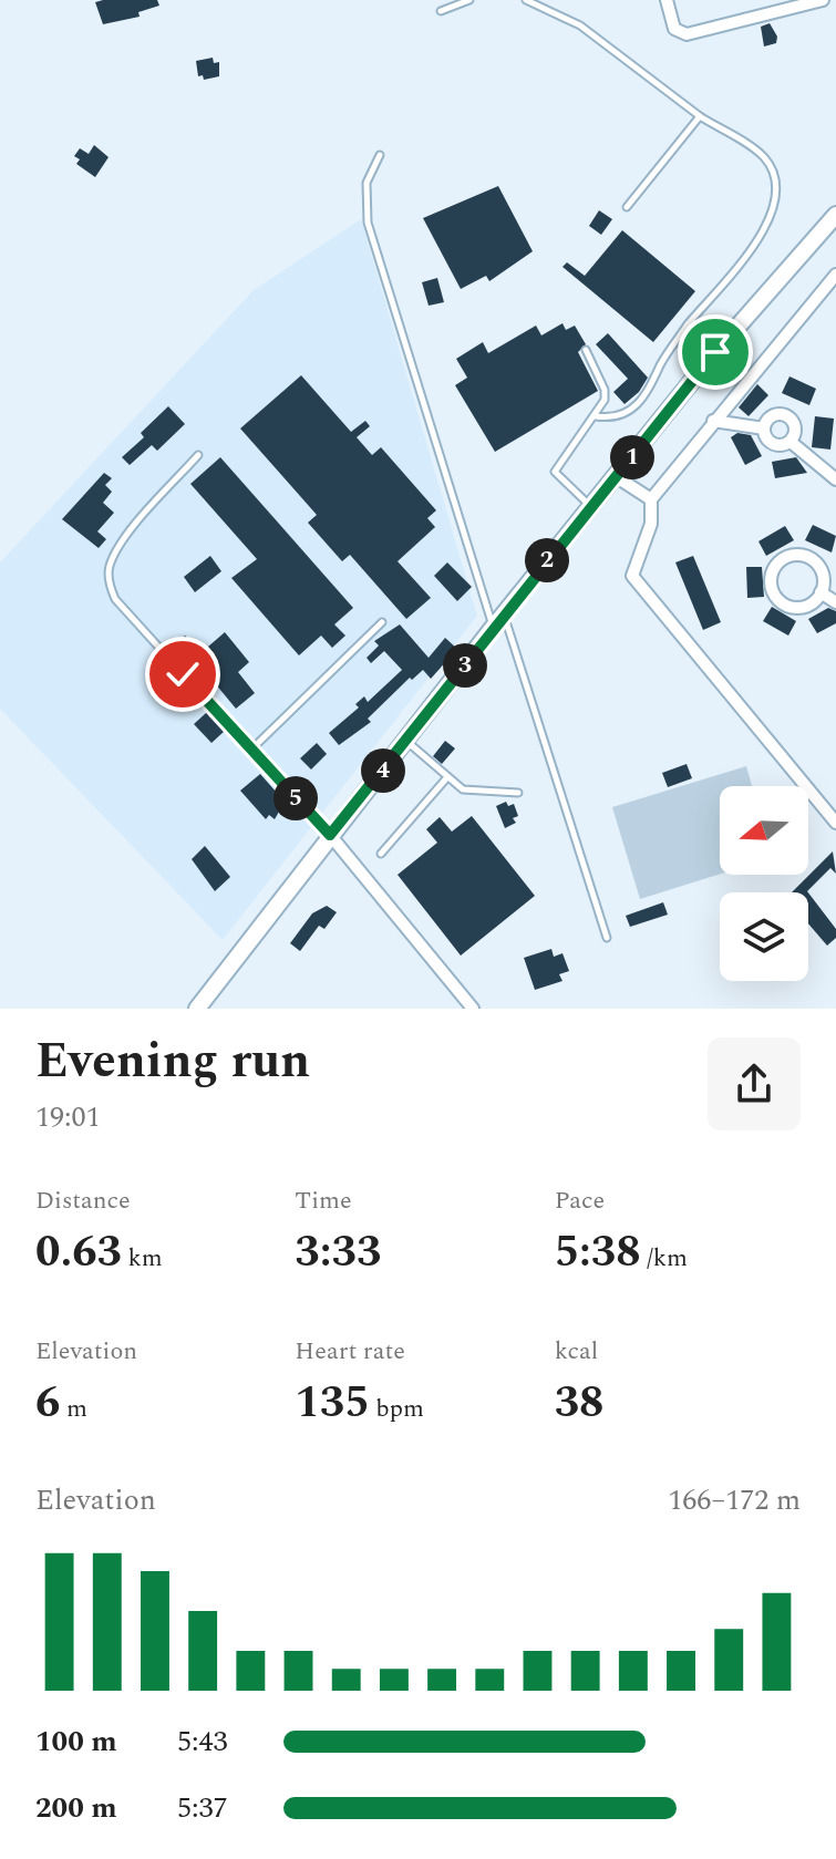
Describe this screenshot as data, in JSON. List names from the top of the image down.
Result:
{
  "north": "left",
  "page": {
    "pins": [
      "1",
      "2",
      "3",
      "4",
      "5"
    ],
    "heading": ["Evening run", "19:01"],
    "stats": [
      ["Distance", "0.63 km"],
      ["Time", "3:33"],
      ["Pace", "5:38 /km"],
      ["Elevation", "6 m"],
      ["Heart rate", "135 bpm"],
      ["kcal", "38"]
    ],
    "chart": ["Elevation", "166–172 m"],
    "list": [
      {
        "name": "100 m",
        "note": "5:43"
      },
      {
        "name": "200 m",
        "note": "5:37"
      }
    ]
  }
}
